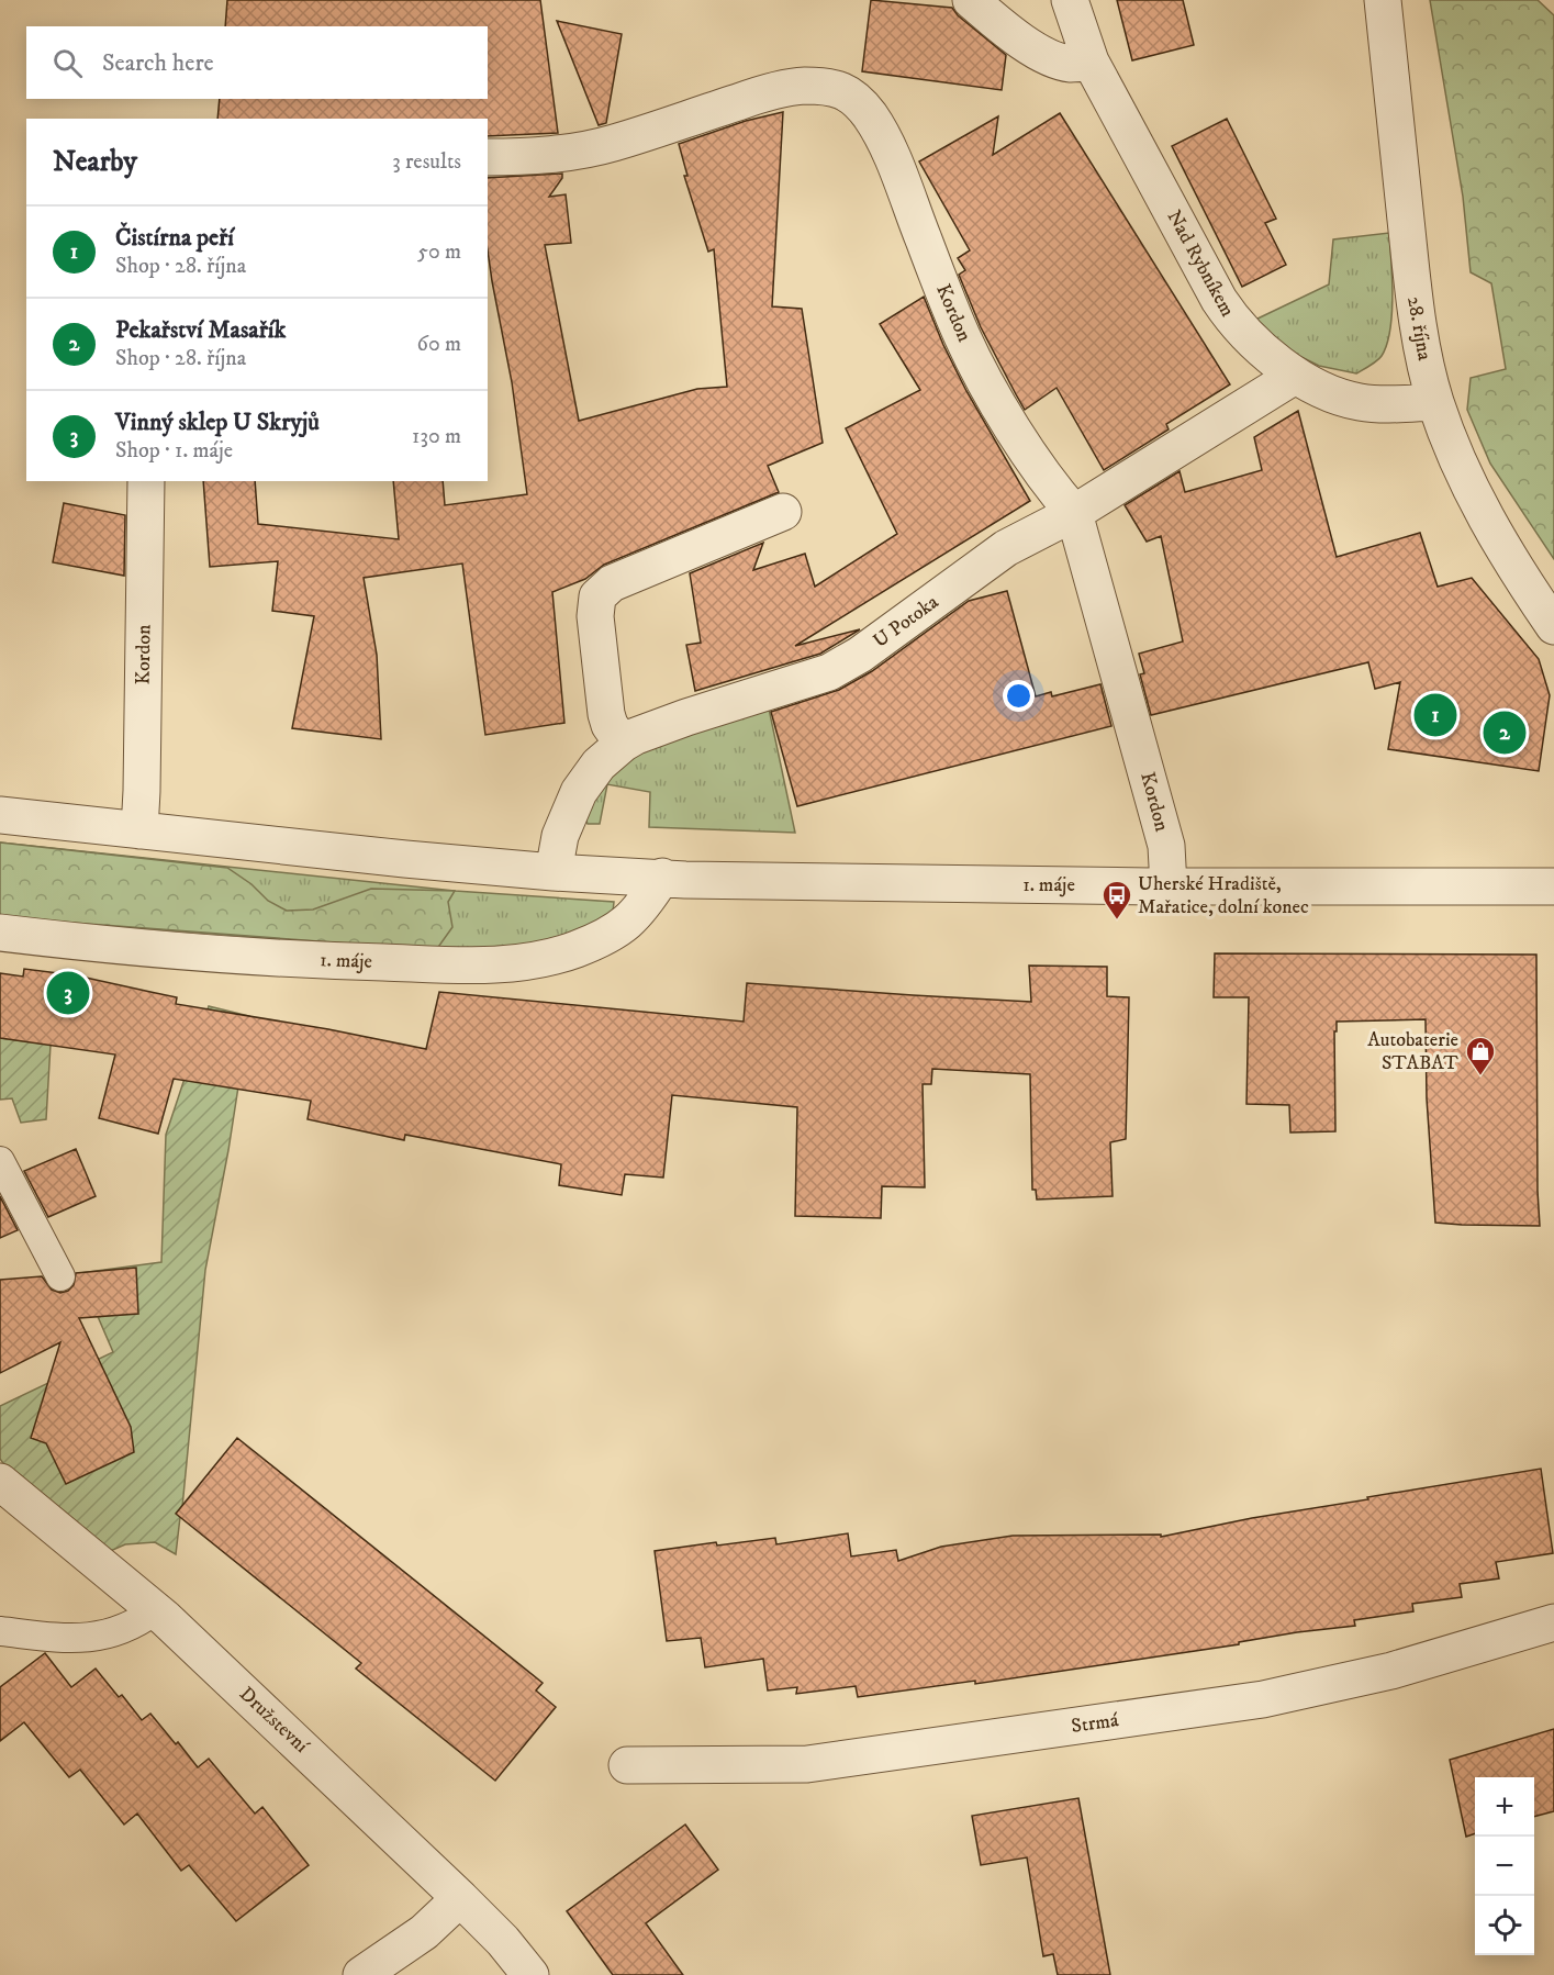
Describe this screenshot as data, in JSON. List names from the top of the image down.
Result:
{
  "streets": {
    "street": [
      "Nad Rybníkem",
      "Kordon",
      "28. října",
      "U Potoka",
      "1. máje",
      "Družstevní",
      "Strmá"
    ]
  },
  "crossings": [
    ["Nad Rybníkem", "28. října"],
    ["Nad Rybníkem", "U Potoka"],
    ["Kordon", "U Potoka"],
    ["Kordon", "1. máje"],
    ["U Potoka", "1. máje"]
  ],
  "places": {
    "bus stop": ["Uherské Hradiště, Mařatice, dolní konec"],
    "shop": ["Autobaterie STABAT"]
  },
  "page": {
    "search": "Search here",
    "heading": ["Nearby", "3 results"],
    "list": [
      {
        "mark": "1",
        "name": "Čistírna peří",
        "note": "Shop · 28. října",
        "value": "50 m"
      },
      {
        "mark": "2",
        "name": "Pekařství Masařík",
        "note": "Shop · 28. října",
        "value": "60 m"
      },
      {
        "mark": "3",
        "name": "Vinný sklep U Skryjů",
        "note": "Shop · 1. máje",
        "value": "130 m"
      }
    ],
    "pins": ["1", "2", "3"],
    "map_buttons": ["+", "−"]
  }
}
